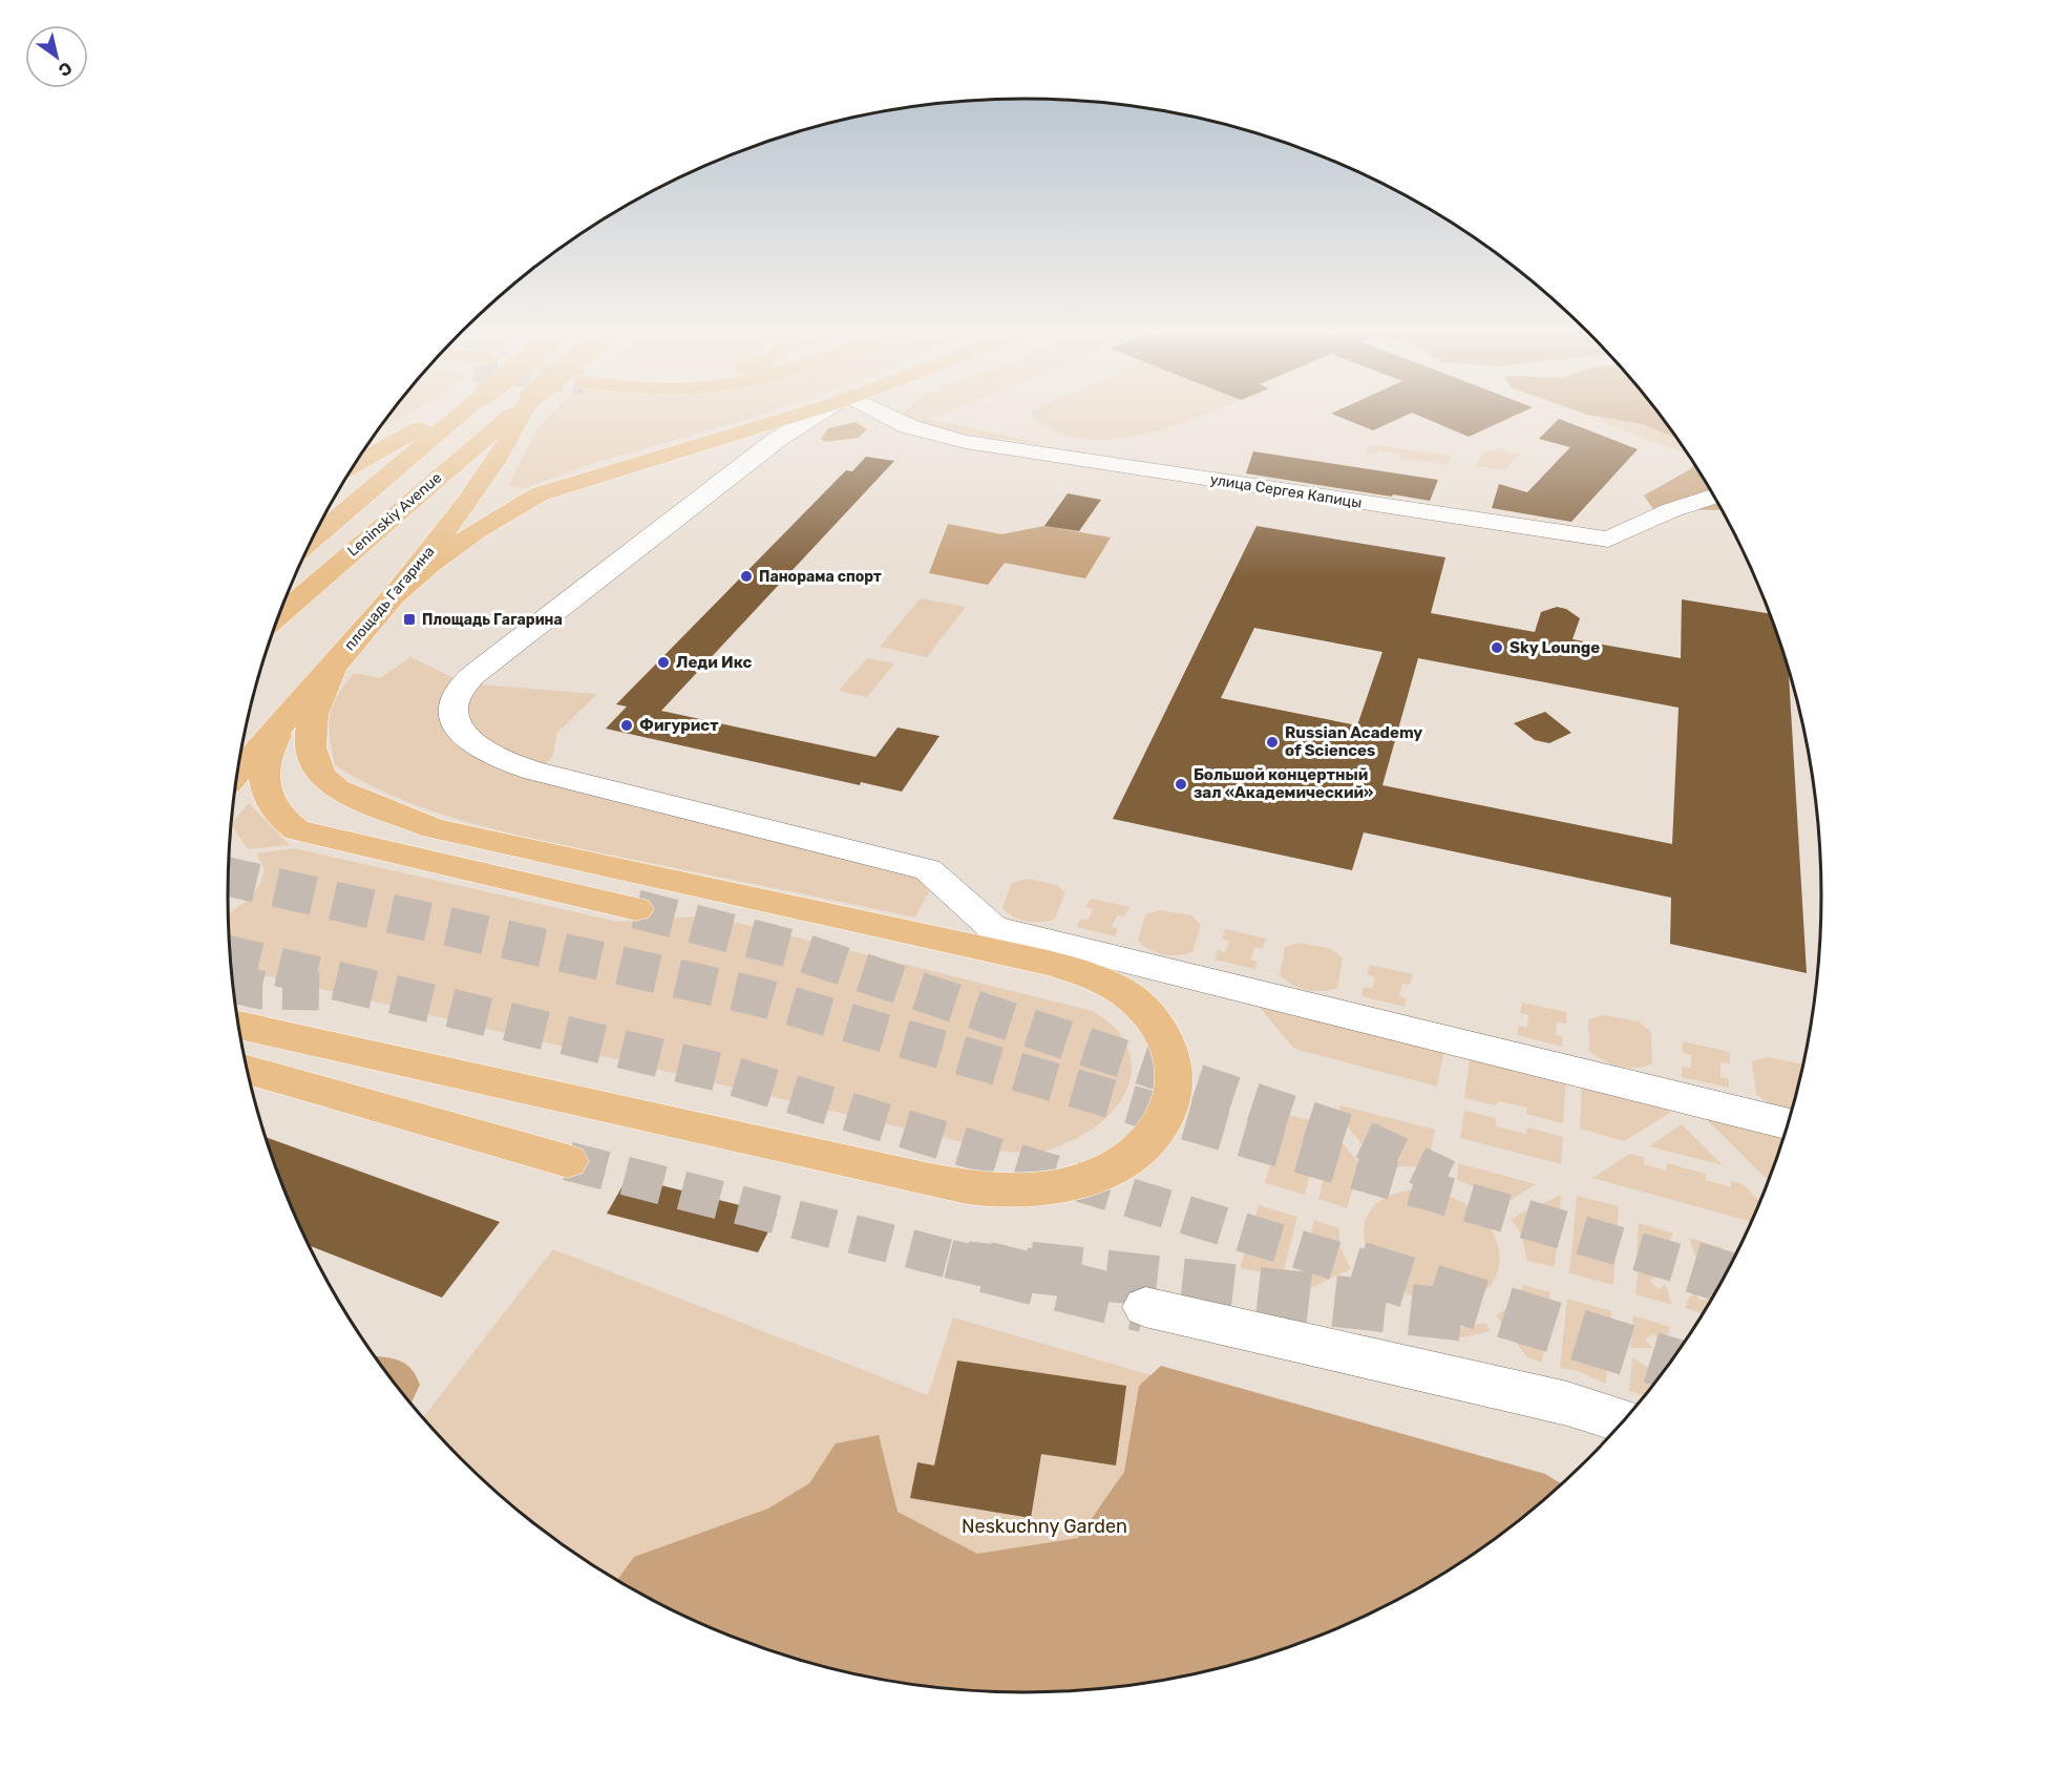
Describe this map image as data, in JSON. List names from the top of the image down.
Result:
{
  "streets": {
    "main road": ["Leninskiy Avenue", "площадь Гагарина"],
    "street": ["улица Сергея Капицы"]
  },
  "parks": ["Neskuchny Garden"],
  "places": {
    "other": [
      "Панорама спорт",
      "Sky Lounge",
      "Леди Икс",
      "Фигурист",
      "Russian Academy of Sciences",
      "Большой концертный зал «Академический»"
    ],
    "transit": ["Площадь Гагарина"]
  },
  "north": "bottom right"
}
